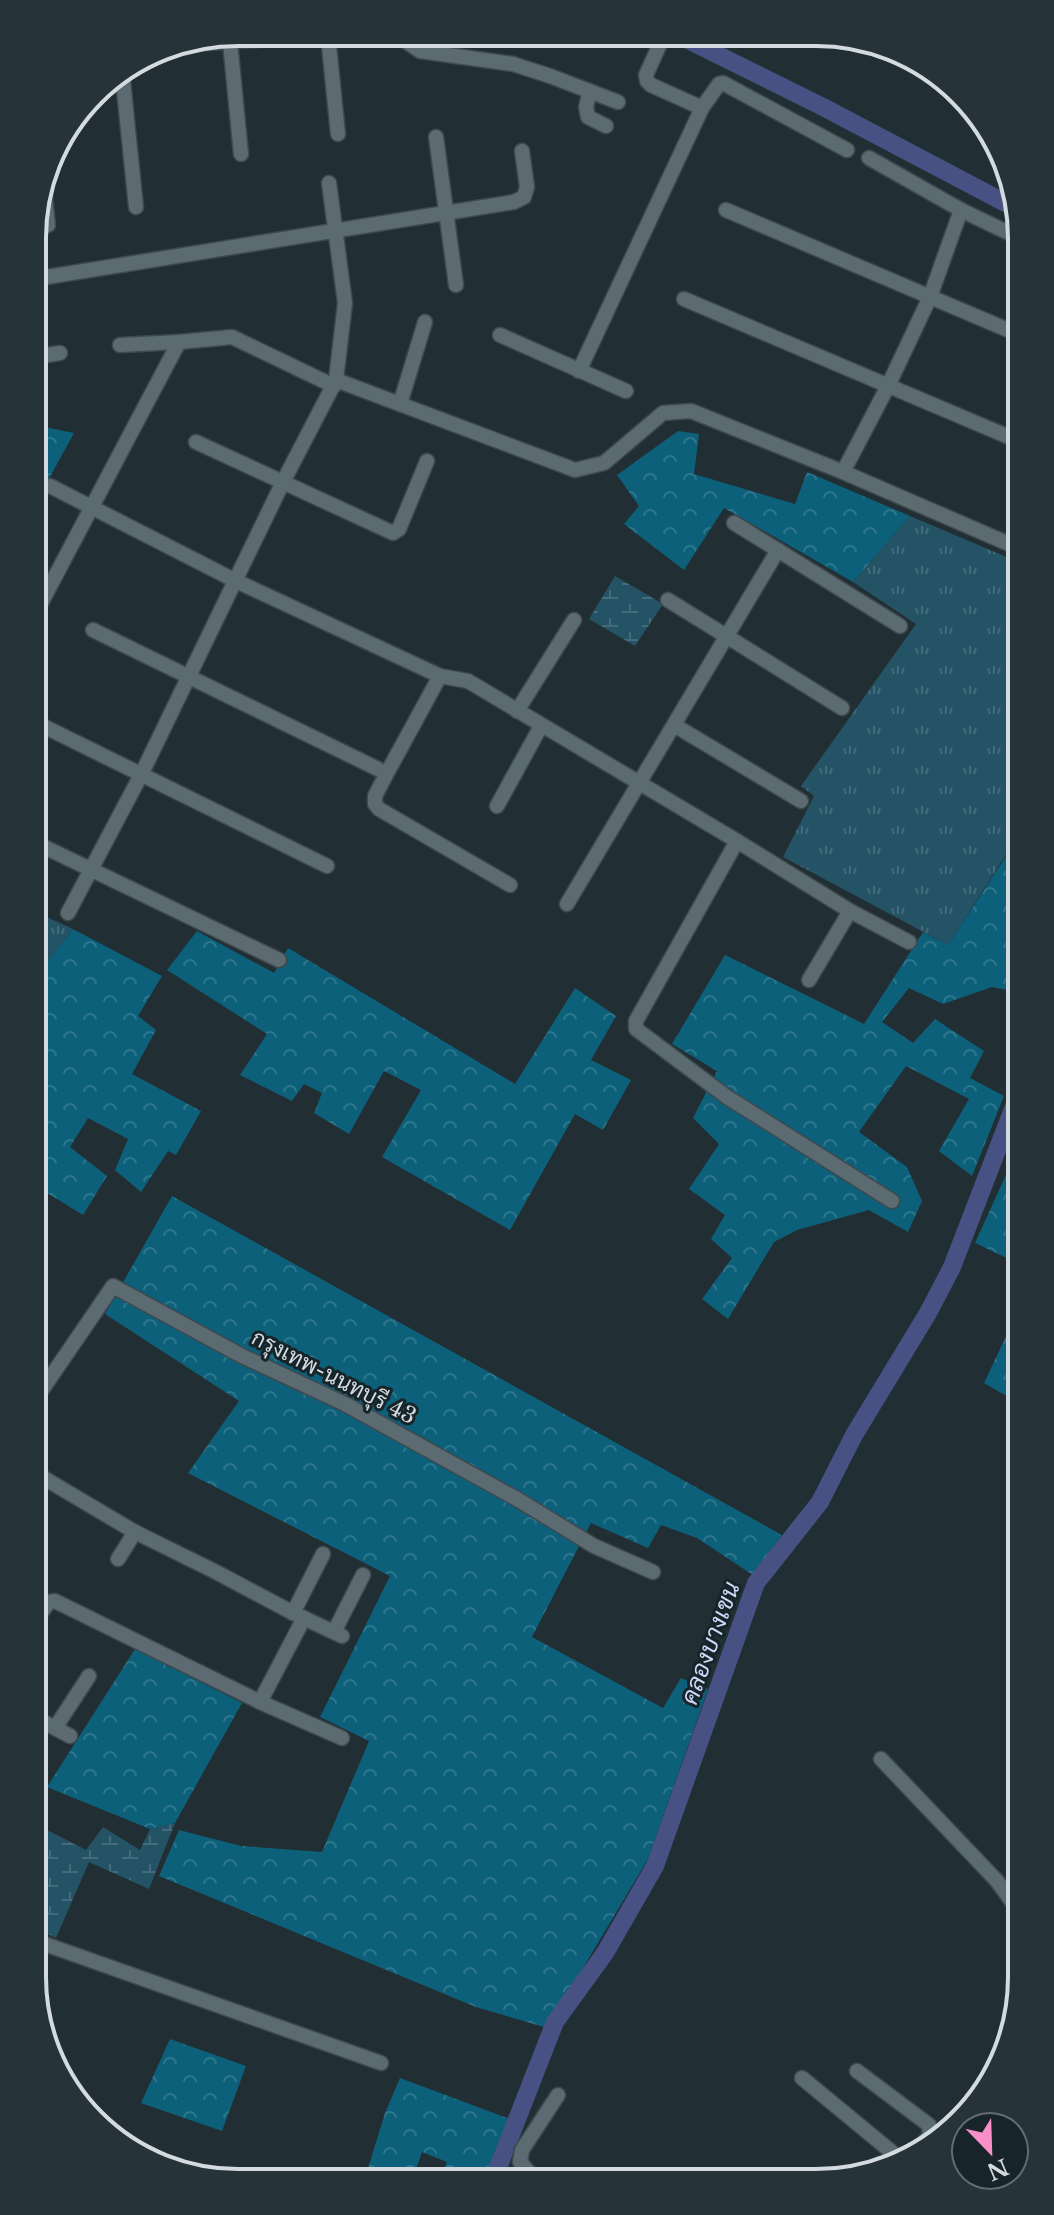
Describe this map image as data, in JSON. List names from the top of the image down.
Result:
{
  "streets": {
    "street": ["กรุงเทพ-นนทบุรี 43"]
  },
  "water": ["คลองบางเขน"],
  "north": "bottom right"
}
